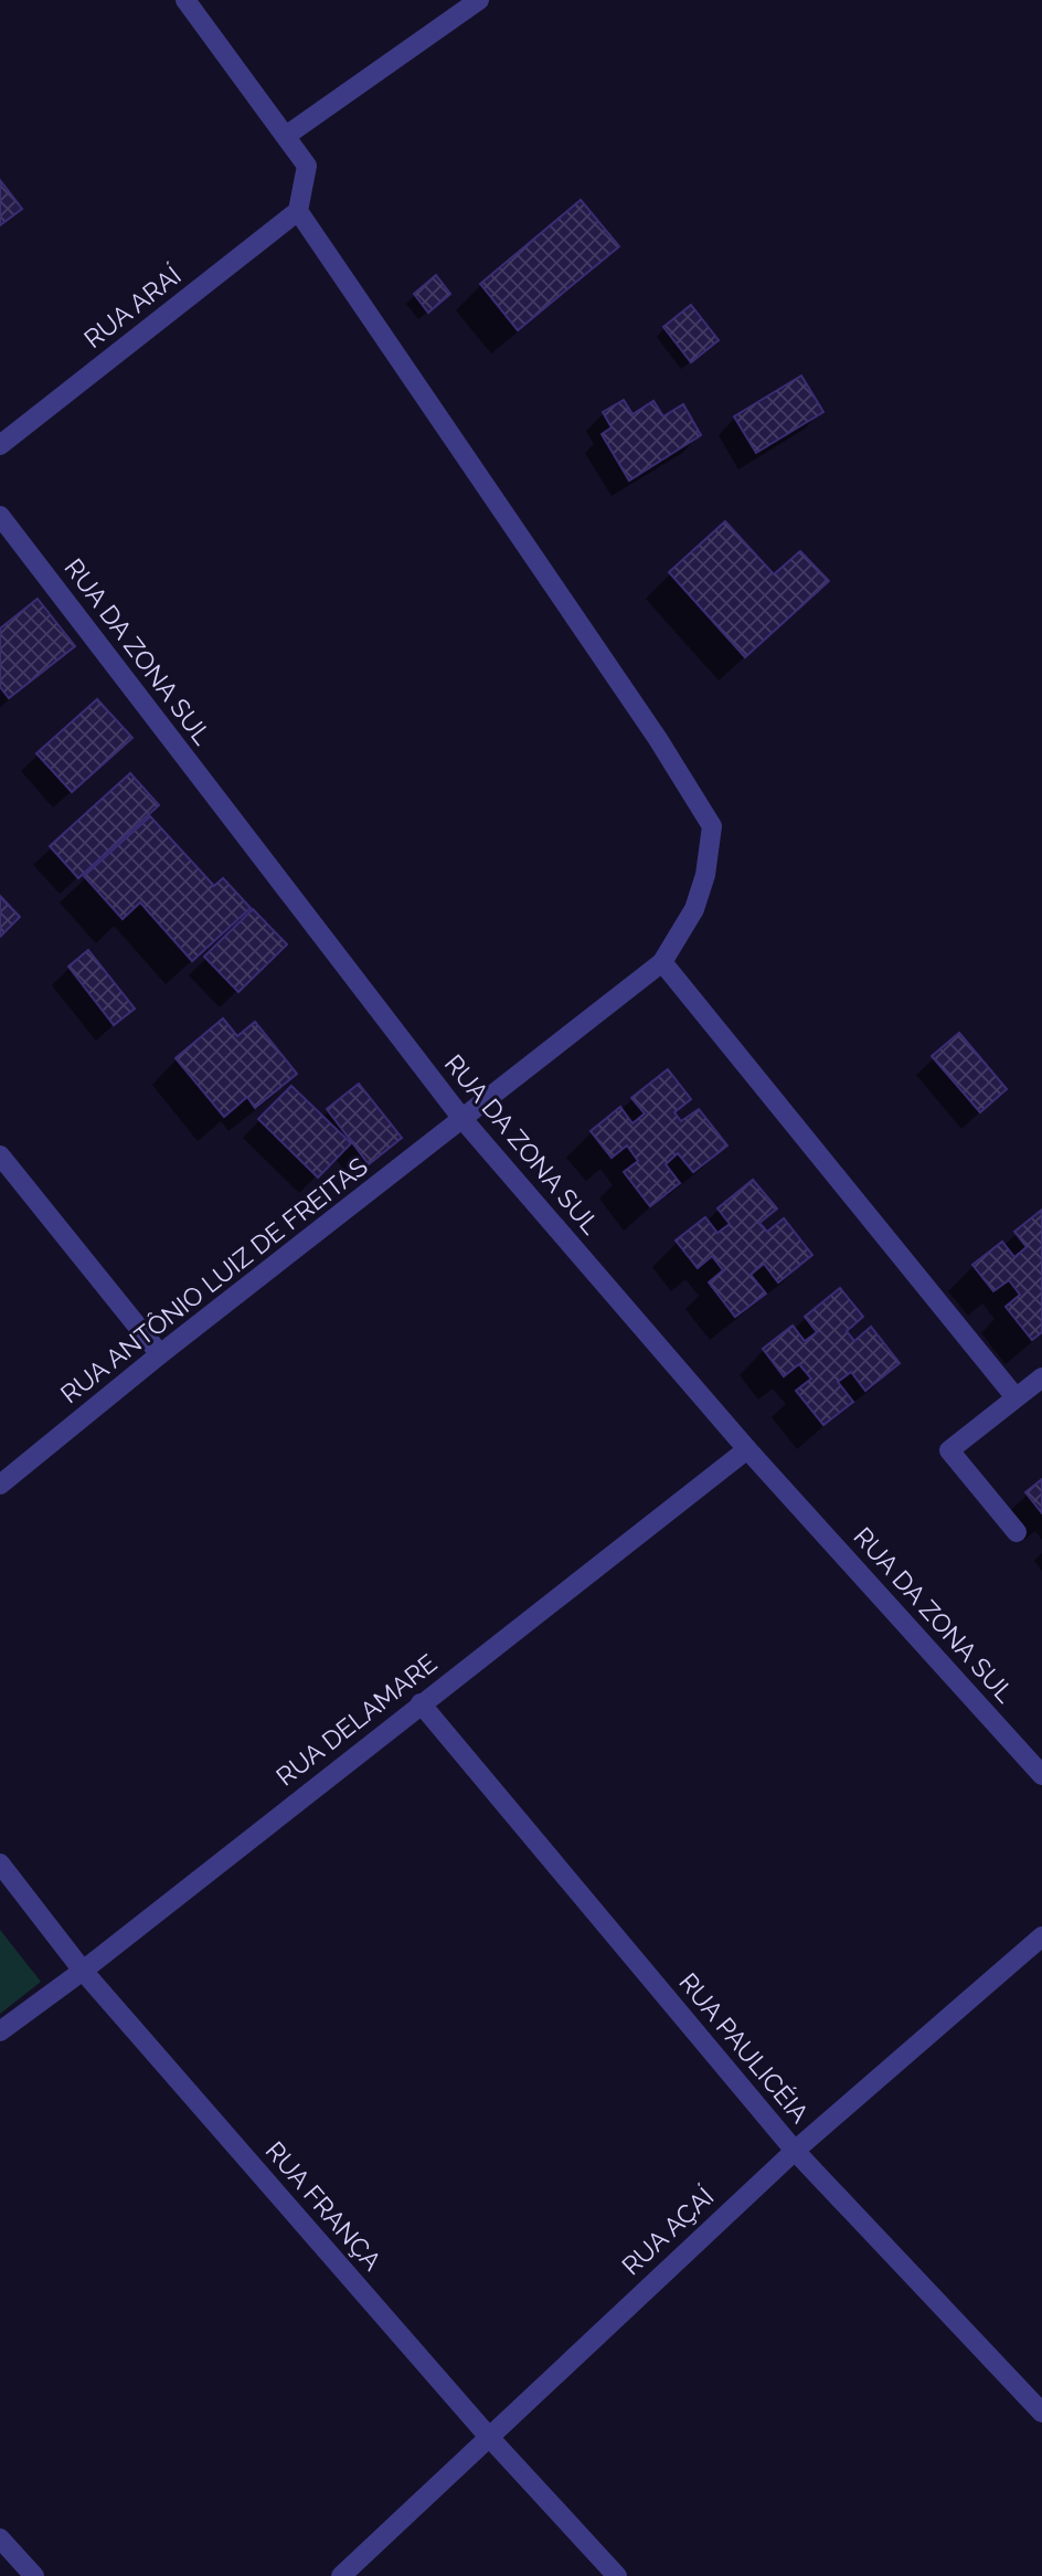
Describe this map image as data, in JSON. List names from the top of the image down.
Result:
{
  "streets": {
    "street": [
      "RUA ARAÍ",
      "RUA DA ZONA SUL",
      "RUA ANTÔNIO LUIZ DE FREITAS",
      "RUA DELAMARE",
      "RUA PAULICÉIA",
      "RUA FRANÇA",
      "RUA AÇAÍ"
    ]
  },
  "crossings": [
    ["RUA DA ZONA SUL", "RUA ANTÔNIO LUIZ DE FREITAS"],
    ["RUA DA ZONA SUL", "RUA DELAMARE"],
    ["RUA DELAMARE", "RUA PAULICÉIA"],
    ["RUA DELAMARE", "RUA FRANÇA"],
    ["RUA PAULICÉIA", "RUA AÇAÍ"],
    ["RUA FRANÇA", "RUA AÇAÍ"]
  ]
}
